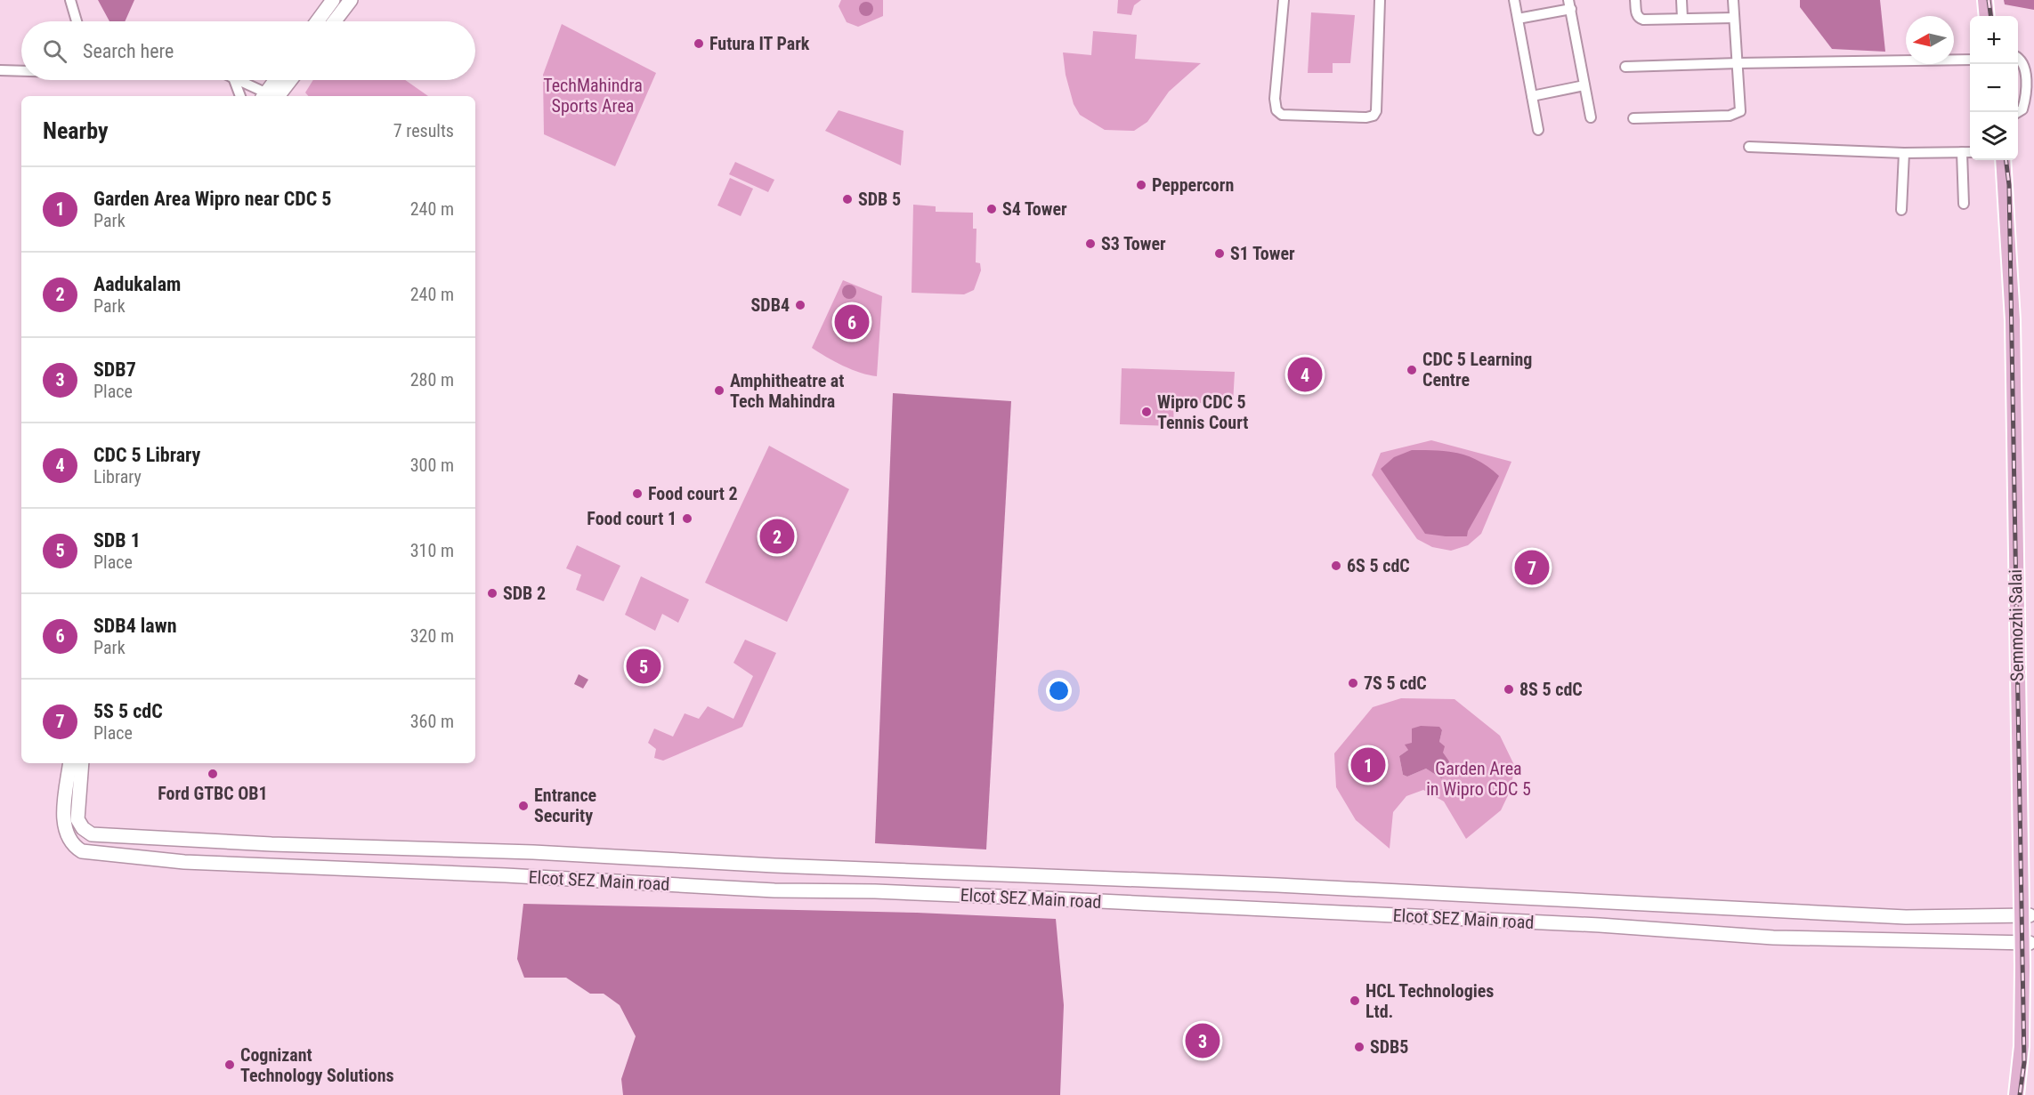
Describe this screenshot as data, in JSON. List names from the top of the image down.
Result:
{
  "streets": {
    "main road": ["Semmozhi Salai"],
    "street": ["Elcot SEZ Main road"]
  },
  "parks": ["TechMahindra Sports Area", "Garden Area in Wipro CDC 5"],
  "places": [
    "Futura IT Park",
    "Peppercorn",
    "SDB 5",
    "S4 Tower",
    "S3 Tower",
    "S1 Tower",
    "SDB4",
    "CDC 5 Learning Centre",
    "Amphitheatre at Tech Mahindra",
    "Wipro CDC 5 Tennis Court",
    "Food court 2",
    "Food court 1",
    "6S 5 cdC",
    "SDB 2",
    "7S 5 cdC",
    "8S 5 cdC",
    "Ford GTBC OB1",
    "Entrance Security",
    "HCL Technologies Ltd.",
    "SDB5",
    "Cognizant Technology Solutions"
  ],
  "north": "left",
  "page": {
    "map_buttons": ["+", "−"],
    "search": "Search here",
    "heading": ["Nearby", "7 results"],
    "list": [
      {
        "mark": "1",
        "name": "Garden Area Wipro near CDC 5",
        "note": "Park",
        "value": "240 m"
      },
      {
        "mark": "2",
        "name": "Aadukalam",
        "note": "Park",
        "value": "240 m"
      },
      {
        "mark": "3",
        "name": "SDB7",
        "note": "Place",
        "value": "280 m"
      },
      {
        "mark": "4",
        "name": "CDC 5 Library",
        "note": "Library",
        "value": "300 m"
      },
      {
        "mark": "5",
        "name": "SDB 1",
        "note": "Place",
        "value": "310 m"
      },
      {
        "mark": "6",
        "name": "SDB4 lawn",
        "note": "Park",
        "value": "320 m"
      },
      {
        "mark": "7",
        "name": "5S 5 cdC",
        "note": "Place",
        "value": "360 m"
      }
    ],
    "pins": [
      "6",
      "4",
      "2",
      "7",
      "5",
      "1",
      "3"
    ]
  }
}
